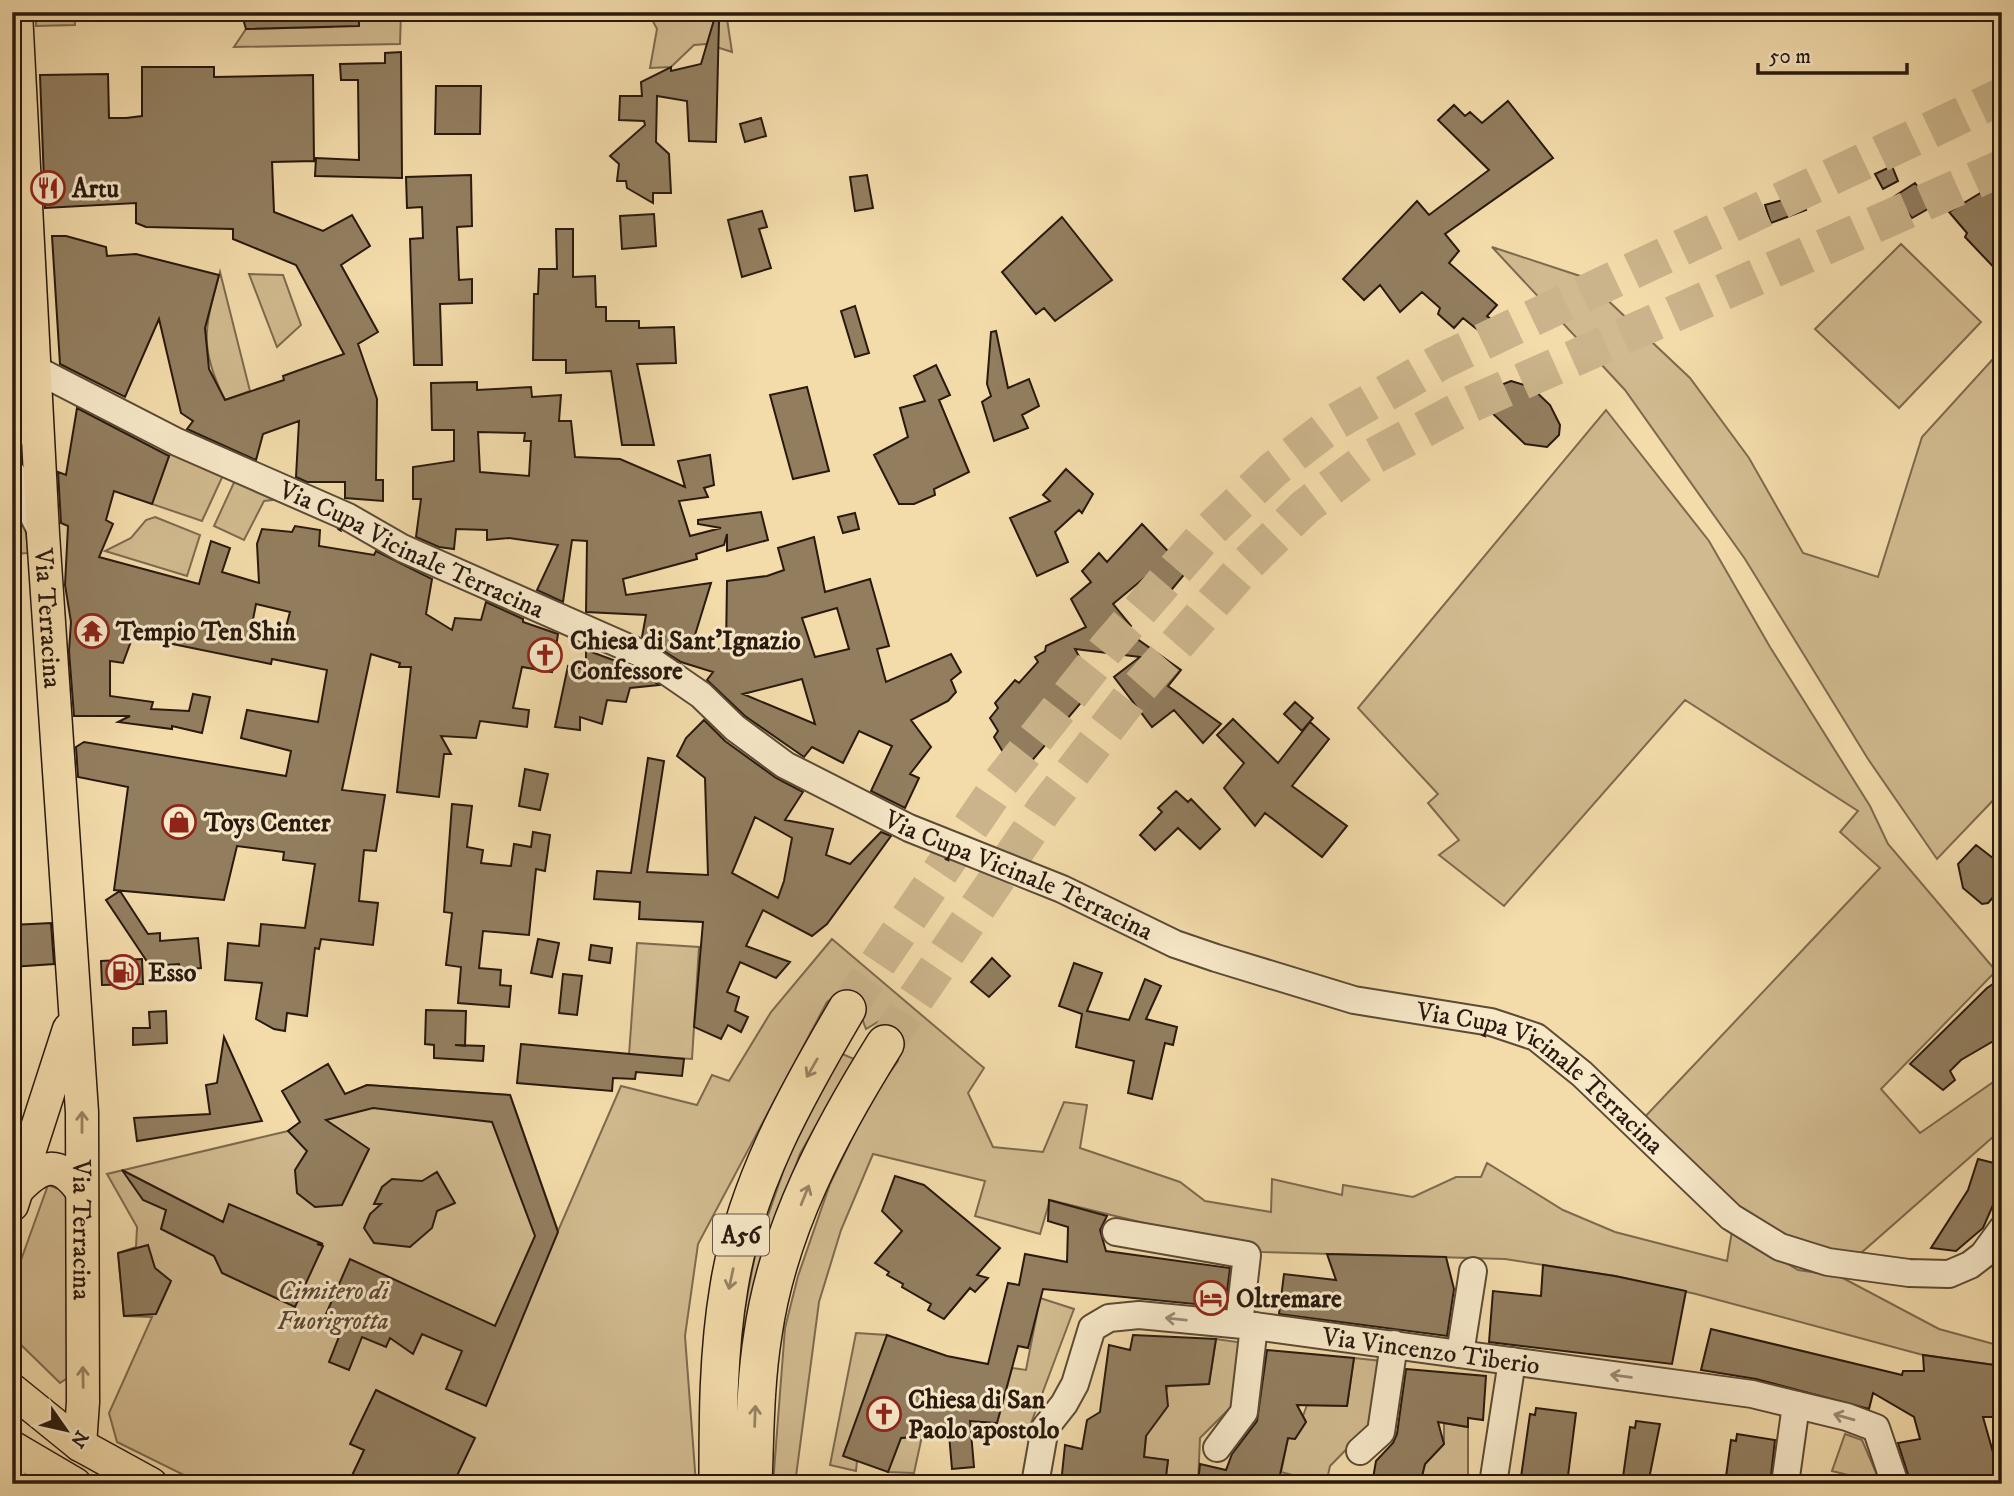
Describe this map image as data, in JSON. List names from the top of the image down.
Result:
{
  "streets": {
    "highway": ["A56"],
    "main road": ["Via Terracina"],
    "street": ["Via Cupa Vicinale Terracina", "Via Vincenzo Tiberio"]
  },
  "crossings": [
    ["Via Cupa Vicinale Terracina", "Via Terracina"]
  ],
  "parks": ["Cimitero di Fuorigrotta"],
  "places": {
    "restaurant": ["Artu"],
    "temple": ["Tempio Ten Shin"],
    "church": ["Chiesa di Sant'Ignazio Confessore", "Chiesa di San Paolo apostolo"],
    "shop": ["Toys Center"],
    "fuel station": ["Esso"],
    "hotel": ["Oltremare"]
  },
  "scale_bar": "50 m",
  "north": "bottom right"
}
